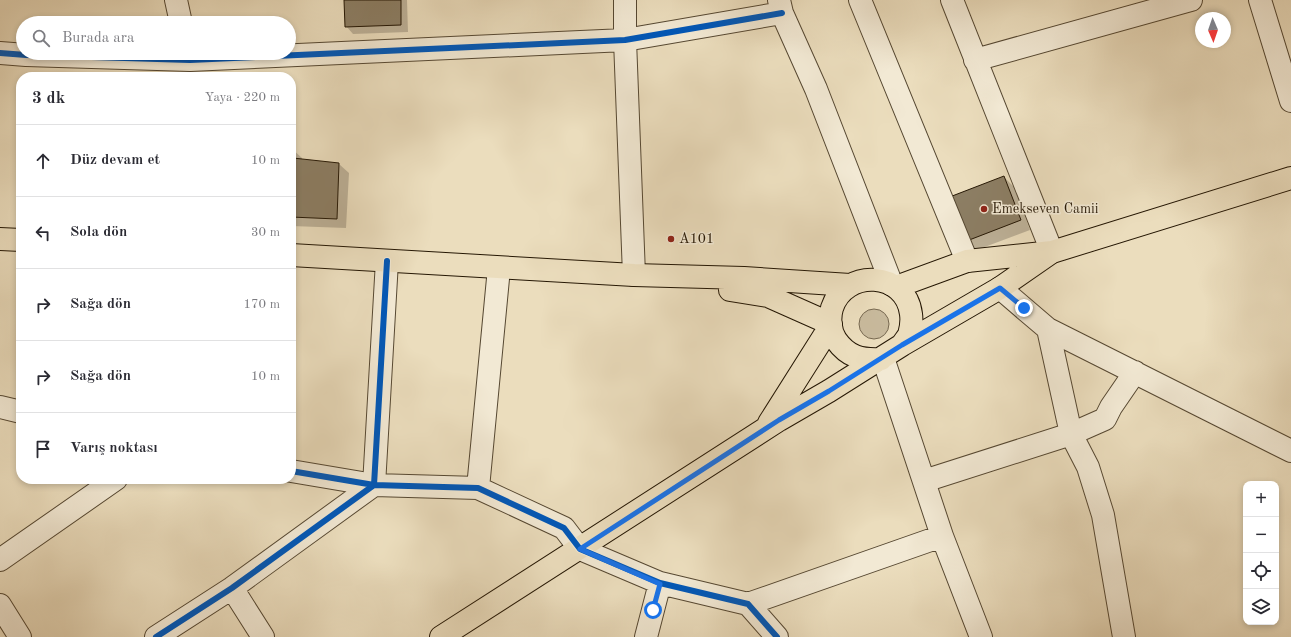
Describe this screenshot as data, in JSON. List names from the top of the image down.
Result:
{
  "places": ["Emekseven Camii", "A101"],
  "north": "bottom",
  "page": {
    "search": "Burada ara",
    "heading": ["3 dk", "Yaya · 220 m"],
    "list": [
      ["Düz devam et", "10 m"],
      ["Sola dön", "30 m"],
      ["Sağa dön", "170 m"],
      ["Sağa dön", "10 m"],
      "Varış noktası"
    ],
    "map_buttons": ["+", "−"]
  }
}
